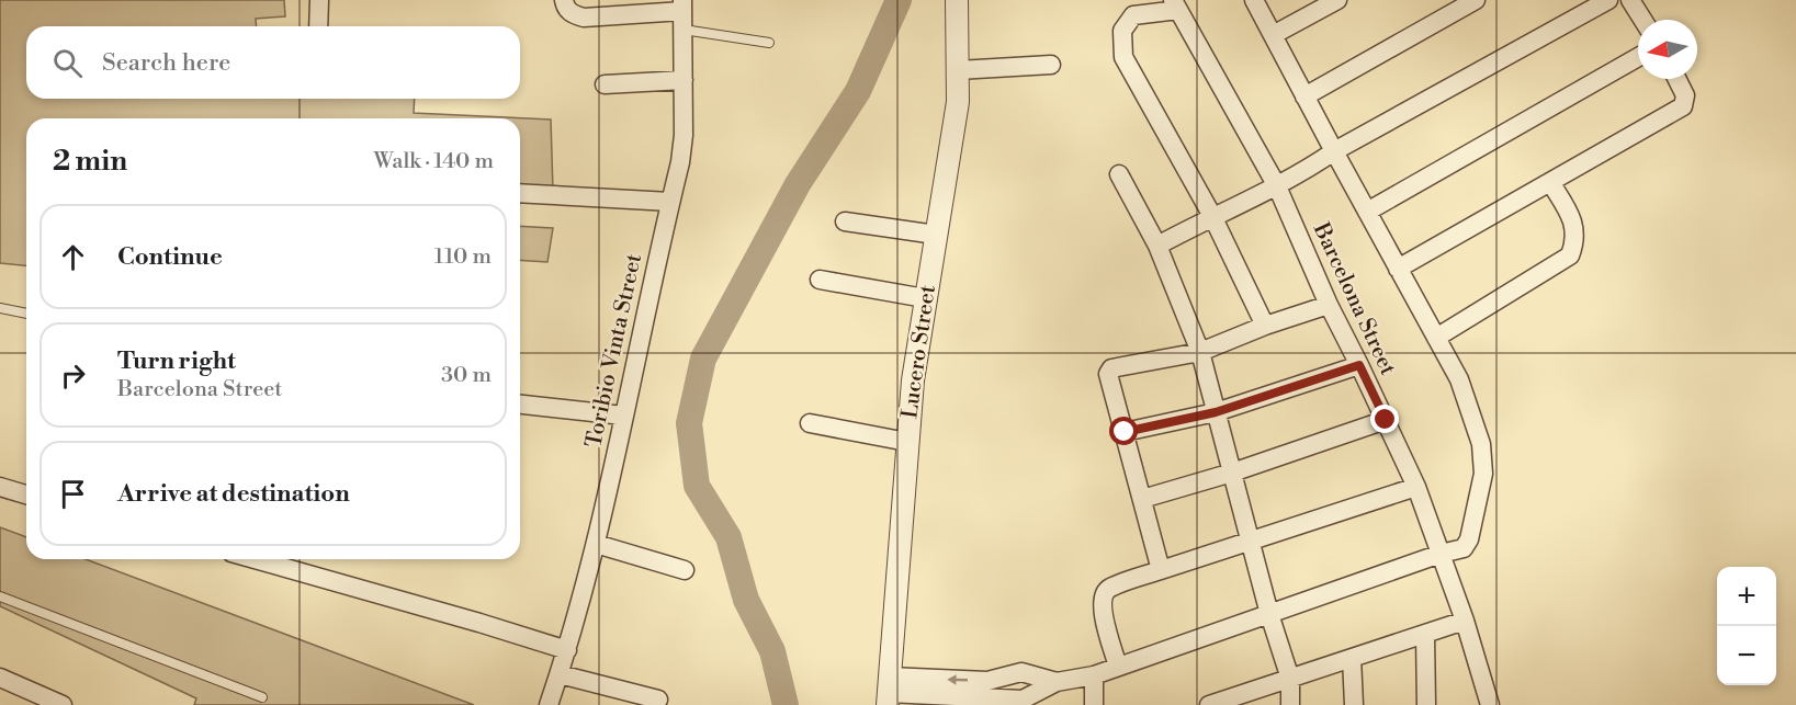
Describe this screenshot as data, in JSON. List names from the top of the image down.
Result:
{
  "streets": {
    "street": ["Barcelona Street", "Toribio Vinta Street", "Lucero Street"]
  },
  "north": "left",
  "page": {
    "search": "Search here",
    "heading": ["2 min", "Walk · 140 m"],
    "list": [
      ["Continue", "110 m"],
      ["Turn right", "Barcelona Street", "30 m"],
      "Arrive at destination"
    ],
    "map_buttons": ["+", "−"]
  }
}
